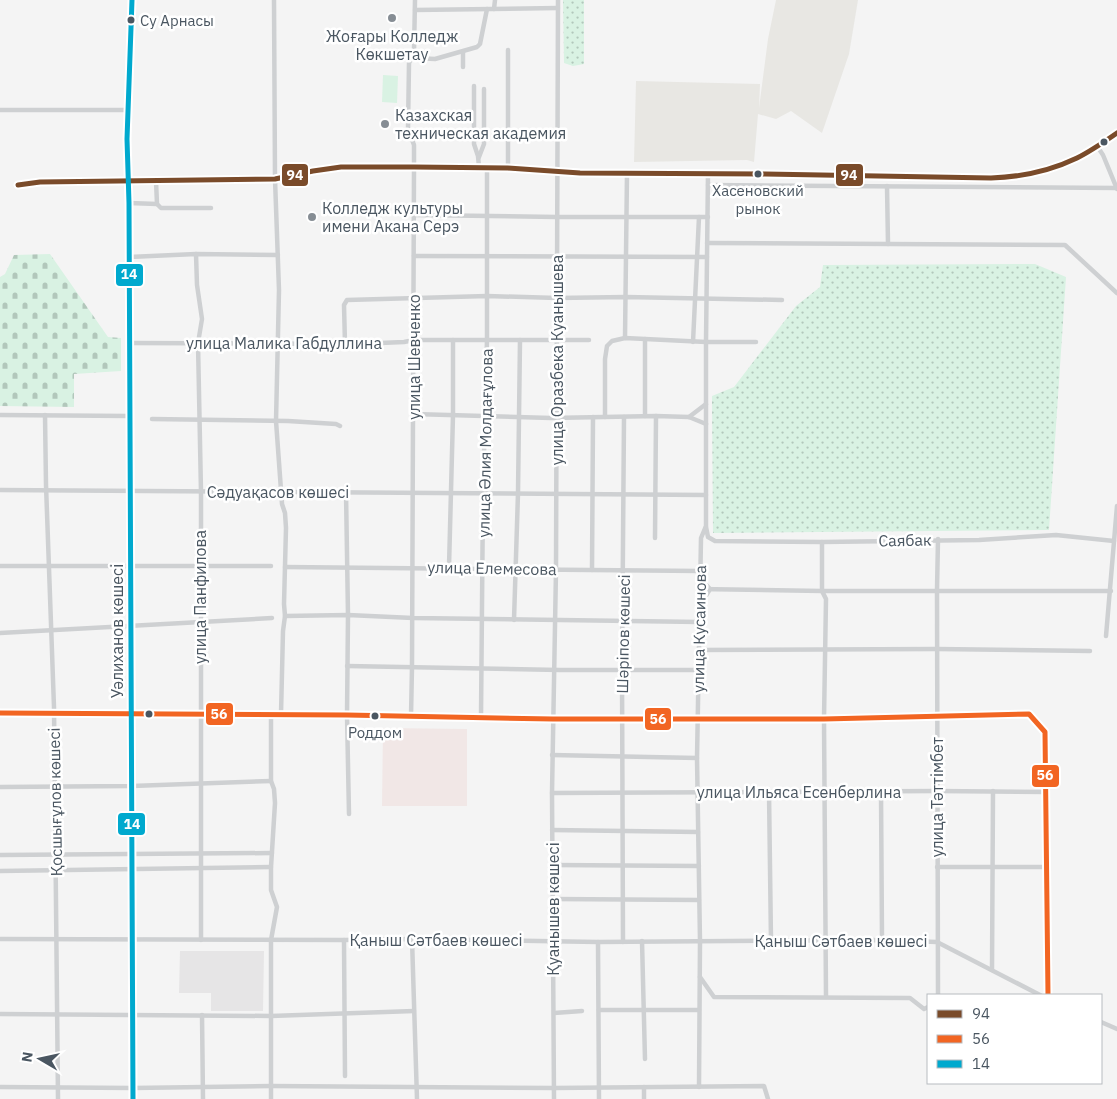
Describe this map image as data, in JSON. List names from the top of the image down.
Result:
{
  "streets": {
    "highway": ["Уәлиханов көшесі"],
    "street": [
      "улица Малика Габдуллина",
      "улица Шевченко",
      "улица Оразбека Куанышева",
      "улица Әлия Молдағұлова",
      "Сәдуақасов көшесі",
      "Саябак",
      "улица Елемесова",
      "улица Панфилова",
      "улица Кусаинова",
      "Шәріпов көшесі",
      "улица Ильяса Есенберлина",
      "улица Тәттімбет",
      "Қосшығұлов көшесі",
      "Қуанышев көшесі",
      "Қаныш Сәтбаев көшесі"
    ]
  },
  "crossings": [
    ["улица Малика Габдуллина", "улица Шевченко"],
    ["улица Малика Габдуллина", "улица Оразбека Куанышева"],
    ["улица Малика Габдуллина", "улица Әлия Молдағұлова"],
    ["улица Малика Габдуллина", "улица Панфилова"],
    ["улица Малика Габдуллина", "Уәлиханов көшесі"],
    ["улица Шевченко", "Сәдуақасов көшесі"],
    ["улица Шевченко", "улица Елемесова"],
    ["улица Оразбека Куанышева", "Сәдуақасов көшесі"],
    ["улица Оразбека Куанышева", "улица Елемесова"],
    ["улица Оразбека Куанышева", "Қуанышев көшесі"],
    ["улица Әлия Молдағұлова", "Сәдуақасов көшесі"],
    ["улица Әлия Молдағұлова", "улица Елемесова"],
    ["Сәдуақасов көшесі", "улица Панфилова"],
    ["Сәдуақасов көшесі", "улица Кусаинова"],
    ["Сәдуақасов көшесі", "Уәлиханов көшесі"],
    ["Сәдуақасов көшесі", "Шәріпов көшесі"],
    ["Сәдуақасов көшесі", "Қосшығұлов көшесі"],
    ["Саябак", "улица Кусаинова"],
    ["Саябак", "улица Тәттімбет"],
    ["улица Елемесова", "улица Кусаинова"],
    ["улица Елемесова", "Шәріпов көшесі"],
    ["улица Панфилова", "Қаныш Сәтбаев көшесі"],
    ["улица Кусаинова", "улица Ильяса Есенберлина"],
    ["улица Кусаинова", "Қаныш Сәтбаев көшесі"],
    ["Уәлиханов көшесі", "Қаныш Сәтбаев көшесі"],
    ["Шәріпов көшесі", "улица Ильяса Есенберлина"],
    ["Шәріпов көшесі", "Қаныш Сәтбаев көшесі"],
    ["улица Ильяса Есенберлина", "улица Тәттімбет"],
    ["улица Ильяса Есенберлина", "Қуанышев көшесі"],
    ["улица Тәттімбет", "Қаныш Сәтбаев көшесі"],
    ["Қосшығұлов көшесі", "Қаныш Сәтбаев көшесі"],
    ["Қуанышев көшесі", "Қаныш Сәтбаев көшесі"]
  ],
  "places": [
    "Жоғары Колледж Көкшетау",
    "Су Арнасы",
    "Казахская техническая академия",
    "Хасеновский рынок",
    "Колледж культуры имени Акана Серэ",
    "Роддом"
  ],
  "lines": ["transit line 14", "transit line 94", "transit line 56"],
  "legend": ["94", "56", "14"],
  "north": "left"
}
